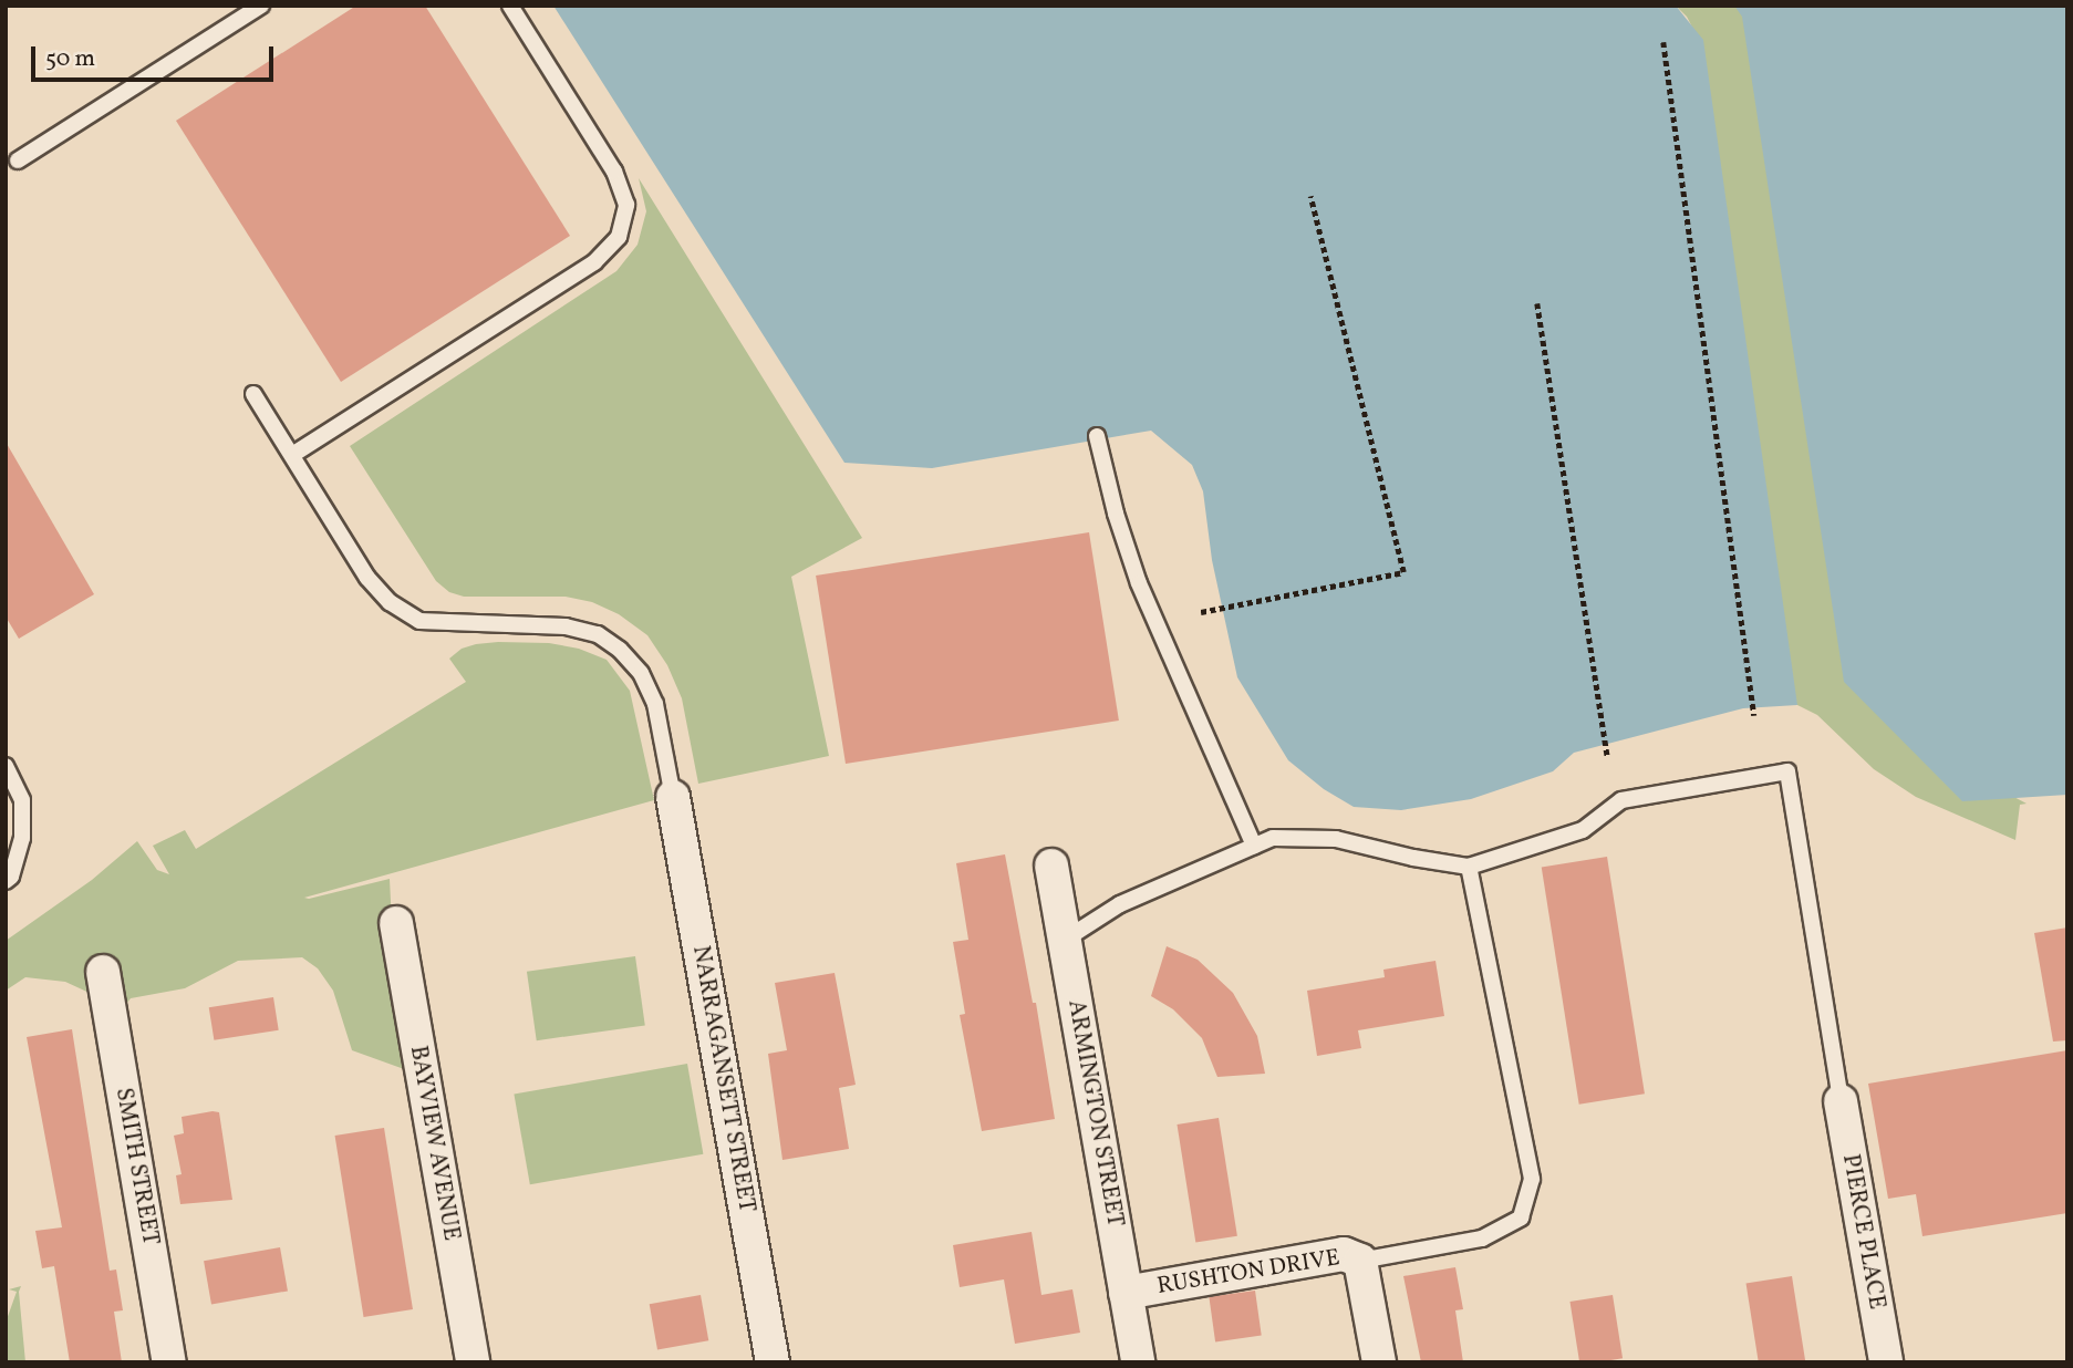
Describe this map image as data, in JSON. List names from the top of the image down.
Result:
{
  "streets": {
    "street": [
      "NARRAGANSETT STREET",
      "ARMINGTON STREET",
      "BAYVIEW AVENUE",
      "SMITH STREET",
      "PIERCE PLACE",
      "RUSHTON DRIVE"
    ]
  },
  "crossings": [
    ["ARMINGTON STREET", "RUSHTON DRIVE"]
  ],
  "scale_bar": "50 m"
}
